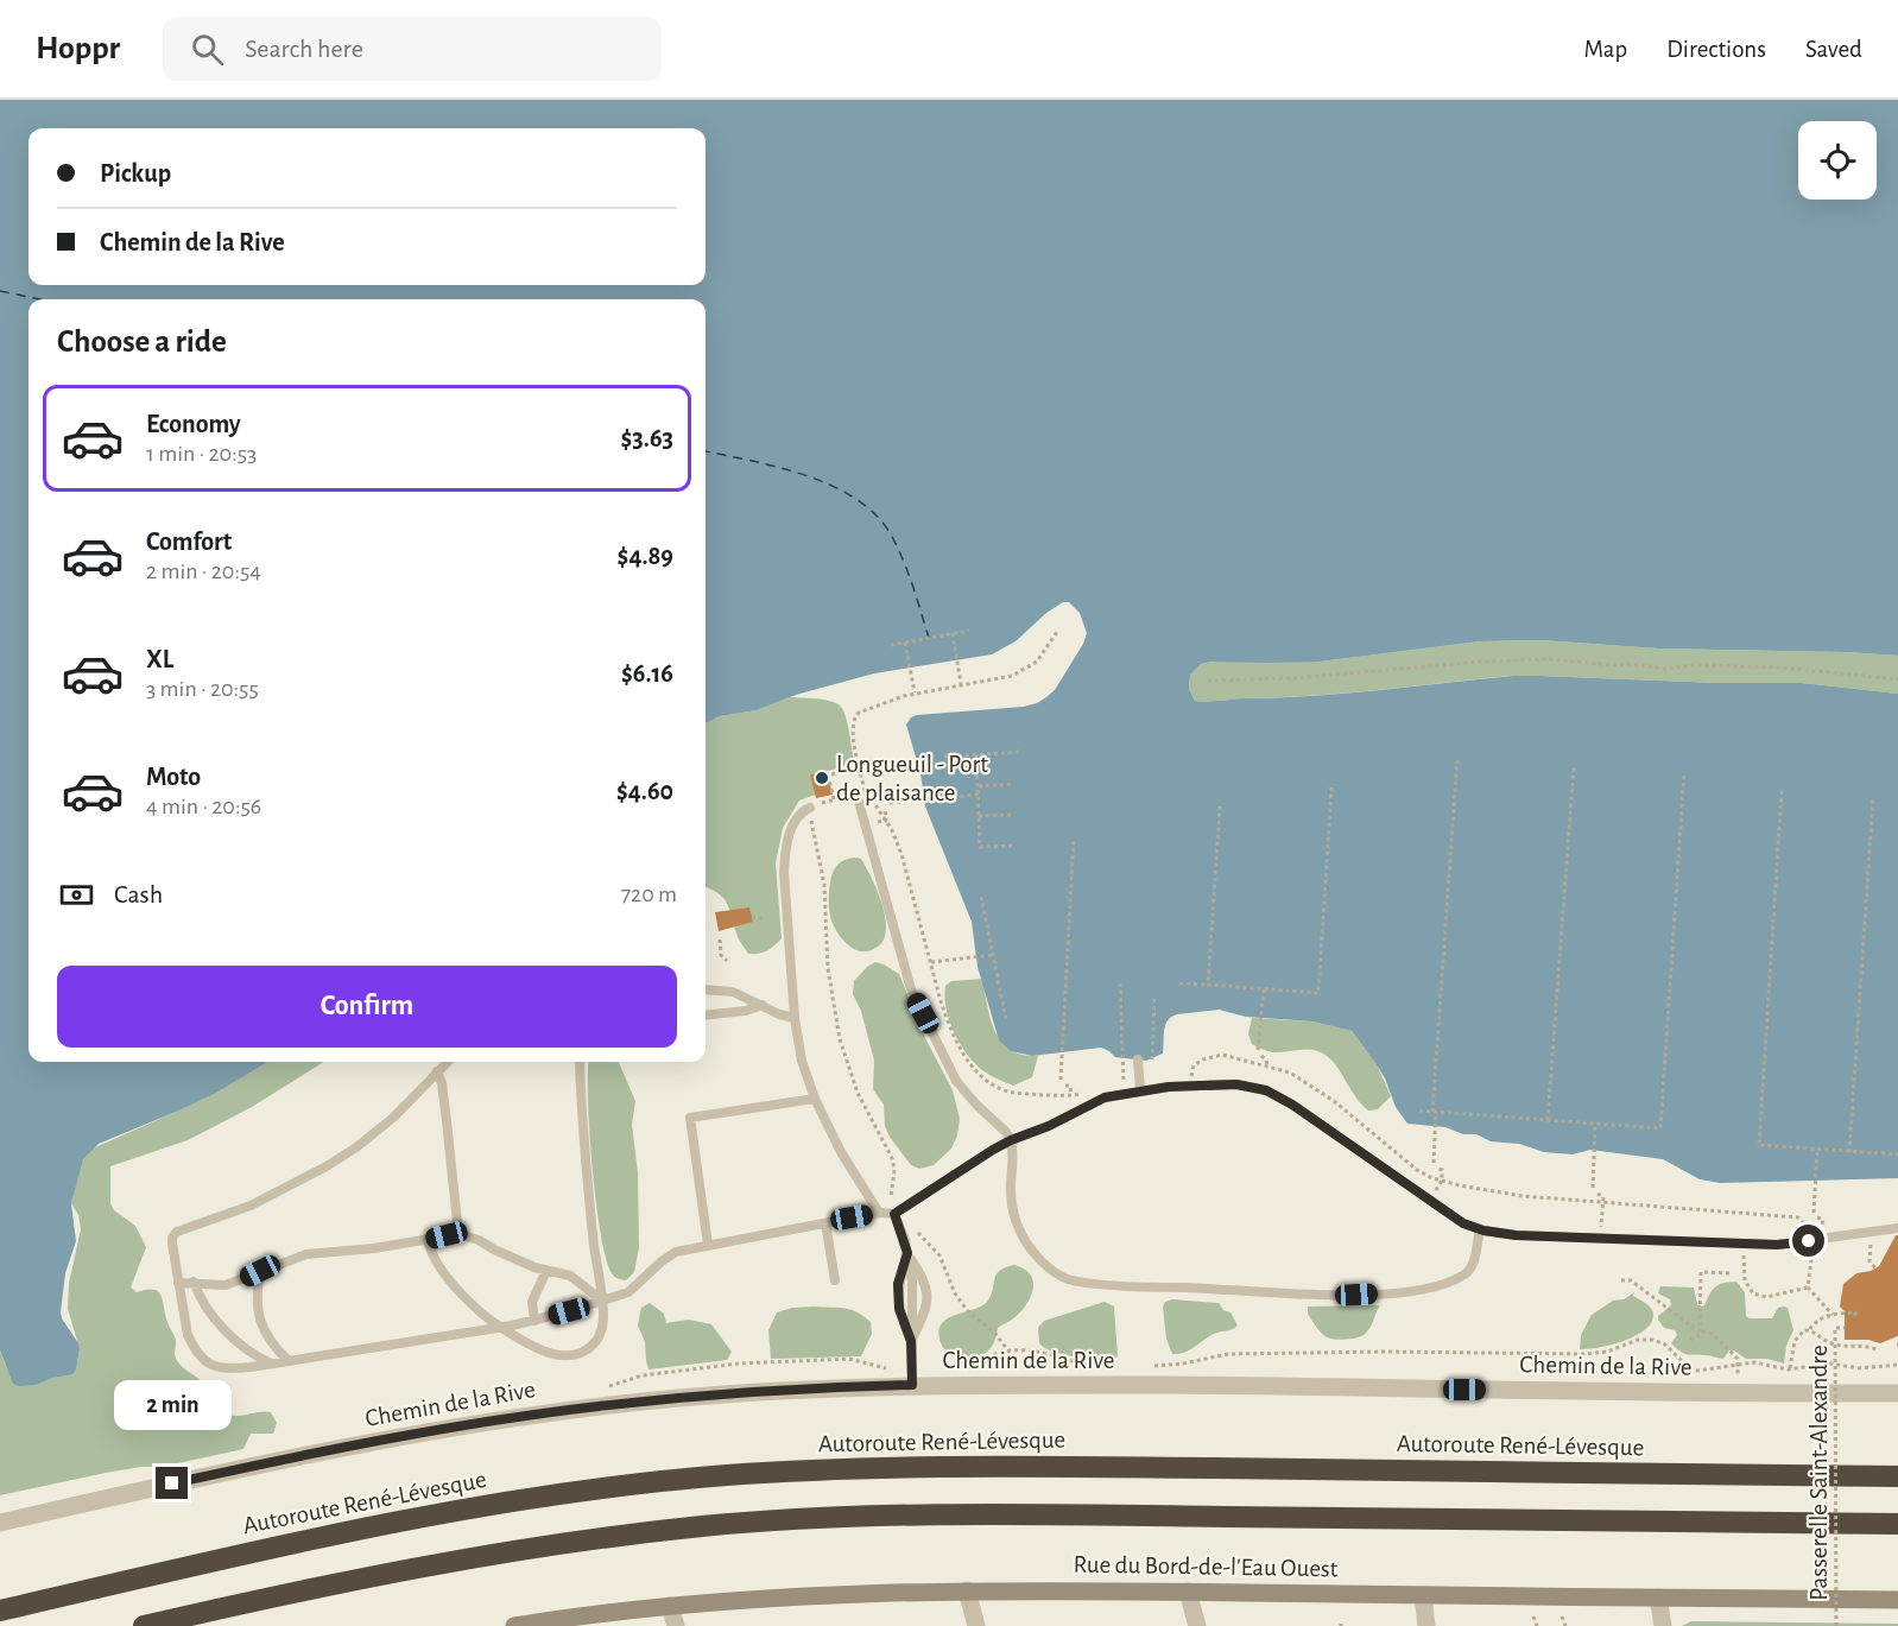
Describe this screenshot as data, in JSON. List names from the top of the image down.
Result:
{
  "streets": {
    "highway": ["Autoroute René-Lévesque"],
    "street": ["Chemin de la Rive", "Rue du Bord-de-l'Eau Ouest"],
    "path": ["Passerelle Saint-Alexandre"]
  },
  "places": ["Longueuil - Port de plaisance"],
  "page": {
    "header": "Hoppr",
    "search": "Search here",
    "nav": ["Map", "Directions", "Saved"],
    "banner": ["Pickup", "Chemin de la Rive"],
    "heading": "Choose a ride",
    "list": [
      {
        "name": "Economy",
        "note": "1 min · 20:53",
        "value": "$3.63"
      },
      {
        "name": "Comfort",
        "note": "2 min · 20:54",
        "value": "$4.89"
      },
      {
        "name": "XL",
        "note": "3 min · 20:55",
        "value": "$6.16"
      },
      {
        "name": "Moto",
        "note": "4 min · 20:56",
        "value": "$4.60"
      }
    ],
    "pay": ["Cash", "720 m"],
    "buttons": "Confirm",
    "bubble": "2 min"
  }
}
